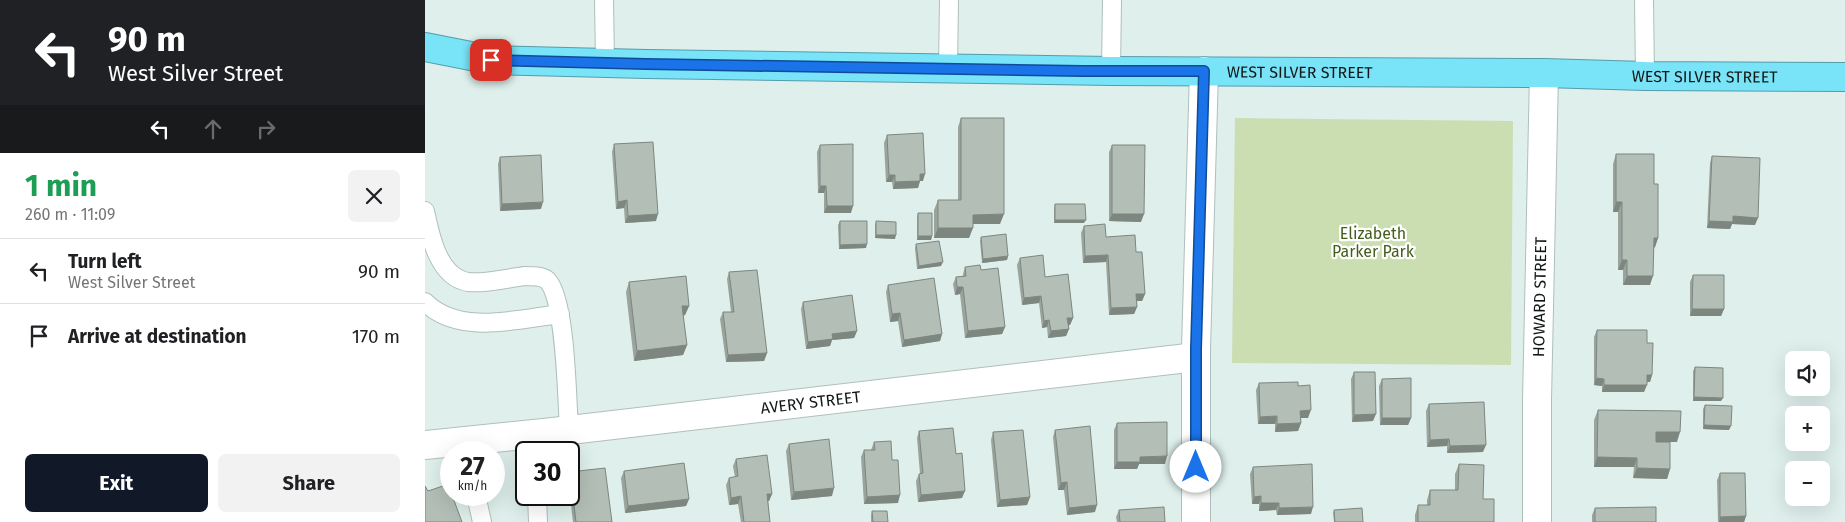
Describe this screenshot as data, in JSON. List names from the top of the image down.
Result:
{
  "streets": {
    "highway": ["WEST SILVER STREET"],
    "street": ["HOWARD STREET", "AVERY STREET"]
  },
  "crossings": [
    ["WEST SILVER STREET", "HOWARD STREET"]
  ],
  "parks": ["Elizabeth Parker Park"],
  "page": {
    "turn": ["90 m", "West Silver Street"],
    "heading": ["1 min", "260 m · 11:09"],
    "list": [
      {
        "name": "Turn left",
        "note": "West Silver Street",
        "value": "90 m"
      },
      {
        "name": "Arrive at destination",
        "value": "170 m"
      }
    ],
    "map_buttons": ["+", "−"],
    "speed": "27 km/h",
    "limit": "30",
    "buttons": ["Exit", "Share"]
  }
}
